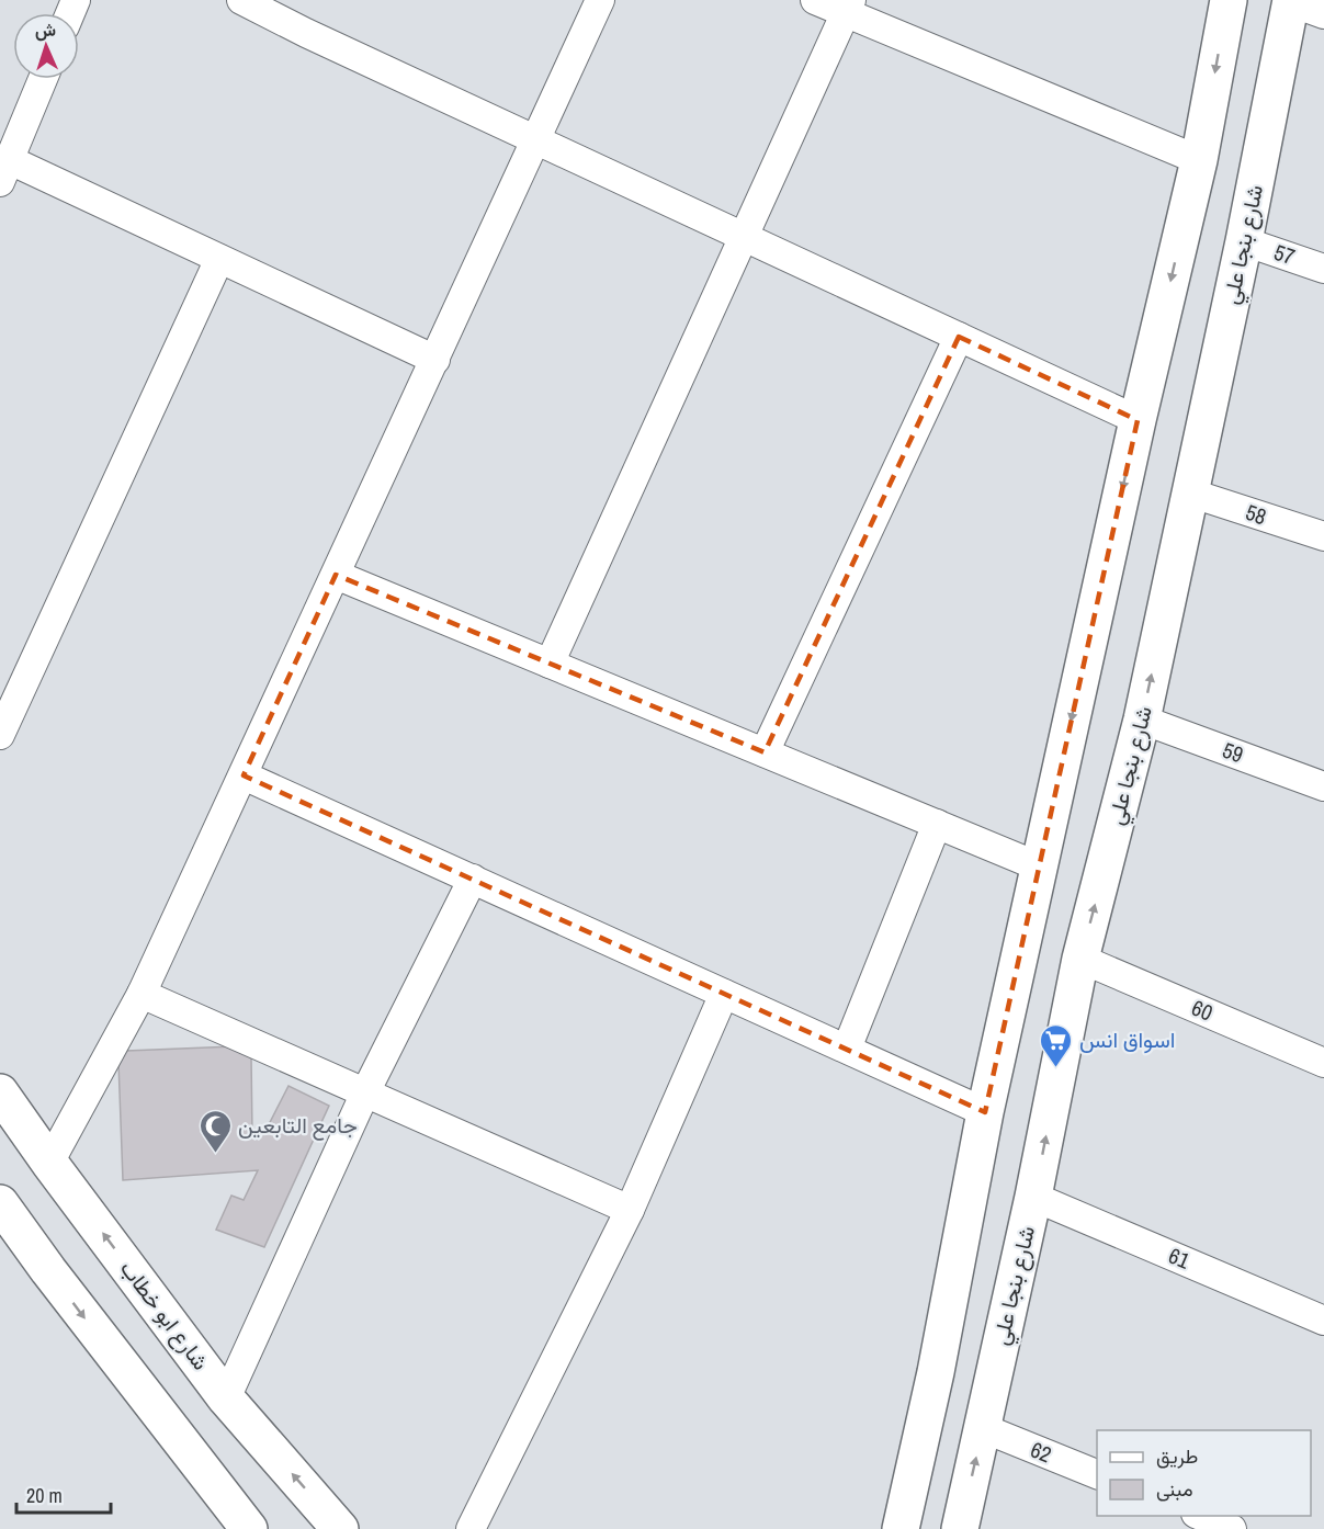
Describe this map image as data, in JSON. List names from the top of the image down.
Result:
{
  "streets": {
    "main road": ["شارع بنجا علي", "شارع ابو خطاب"],
    "street": [
      "57",
      "58",
      "59",
      "60",
      "61",
      "62"
    ]
  },
  "crossings": [
    ["شارع بنجا علي", "57"],
    ["شارع بنجا علي", "58"],
    ["شارع بنجا علي", "59"],
    ["شارع بنجا علي", "60"],
    ["شارع بنجا علي", "61"],
    ["شارع بنجا علي", "62"]
  ],
  "places": {
    "supermarket": ["اسواق انس"],
    "mosque": ["جامع التابعين"]
  },
  "legend": ["طريق", "مبنى"],
  "scale_bar": "20 m",
  "north": "top"
}
